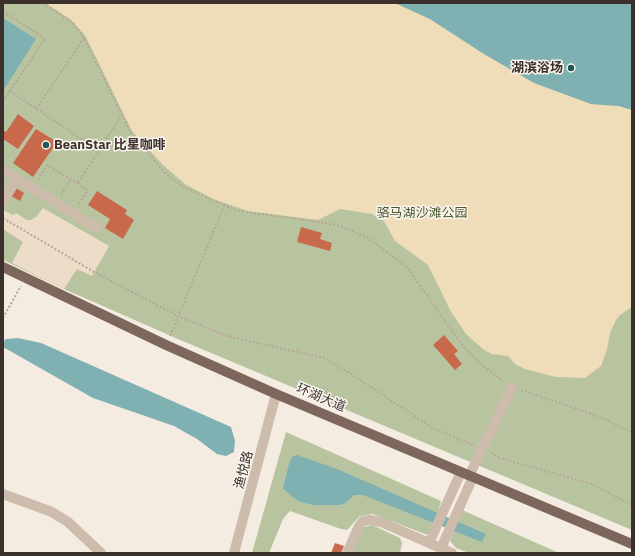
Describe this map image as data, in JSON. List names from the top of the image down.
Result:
{
  "streets": {
    "main road": ["环湖大道"],
    "street": ["渔悦路"]
  },
  "crossings": [
    ["环湖大道", "渔悦路"]
  ],
  "parks": ["骆马湖沙滩公园"],
  "places": ["湖滨浴场", "BeanStar 比星咖啡"]
}
